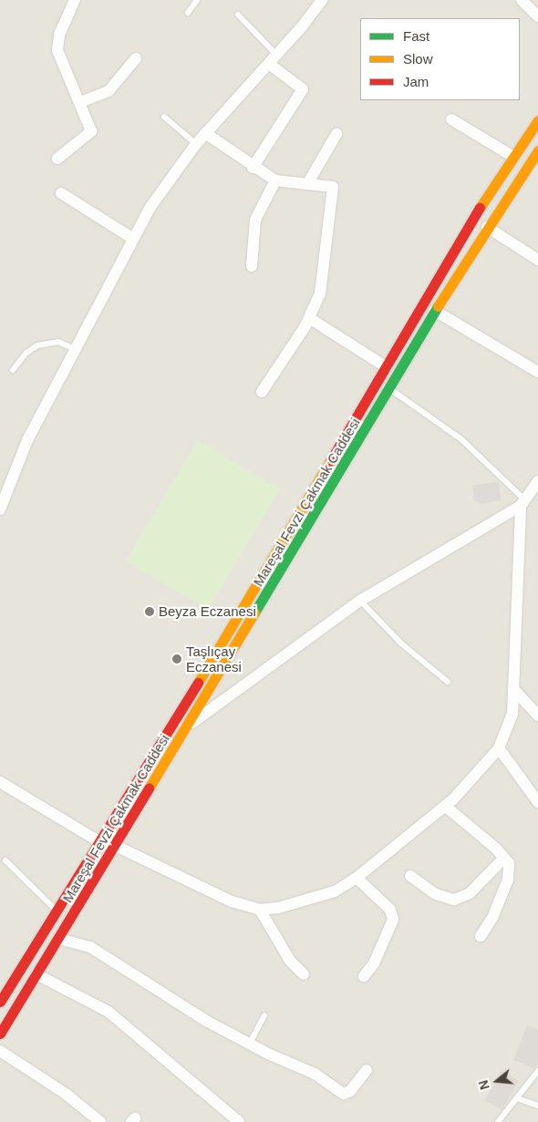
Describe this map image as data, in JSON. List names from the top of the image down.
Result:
{
  "streets": {
    "street": ["Mareşal Fevzi Çakmak Caddesi"]
  },
  "places": ["Beyza Eczanesi", "Taşlıçay Eczanesi"],
  "legend": ["Fast", "Slow", "Jam"],
  "north": "left"
}
